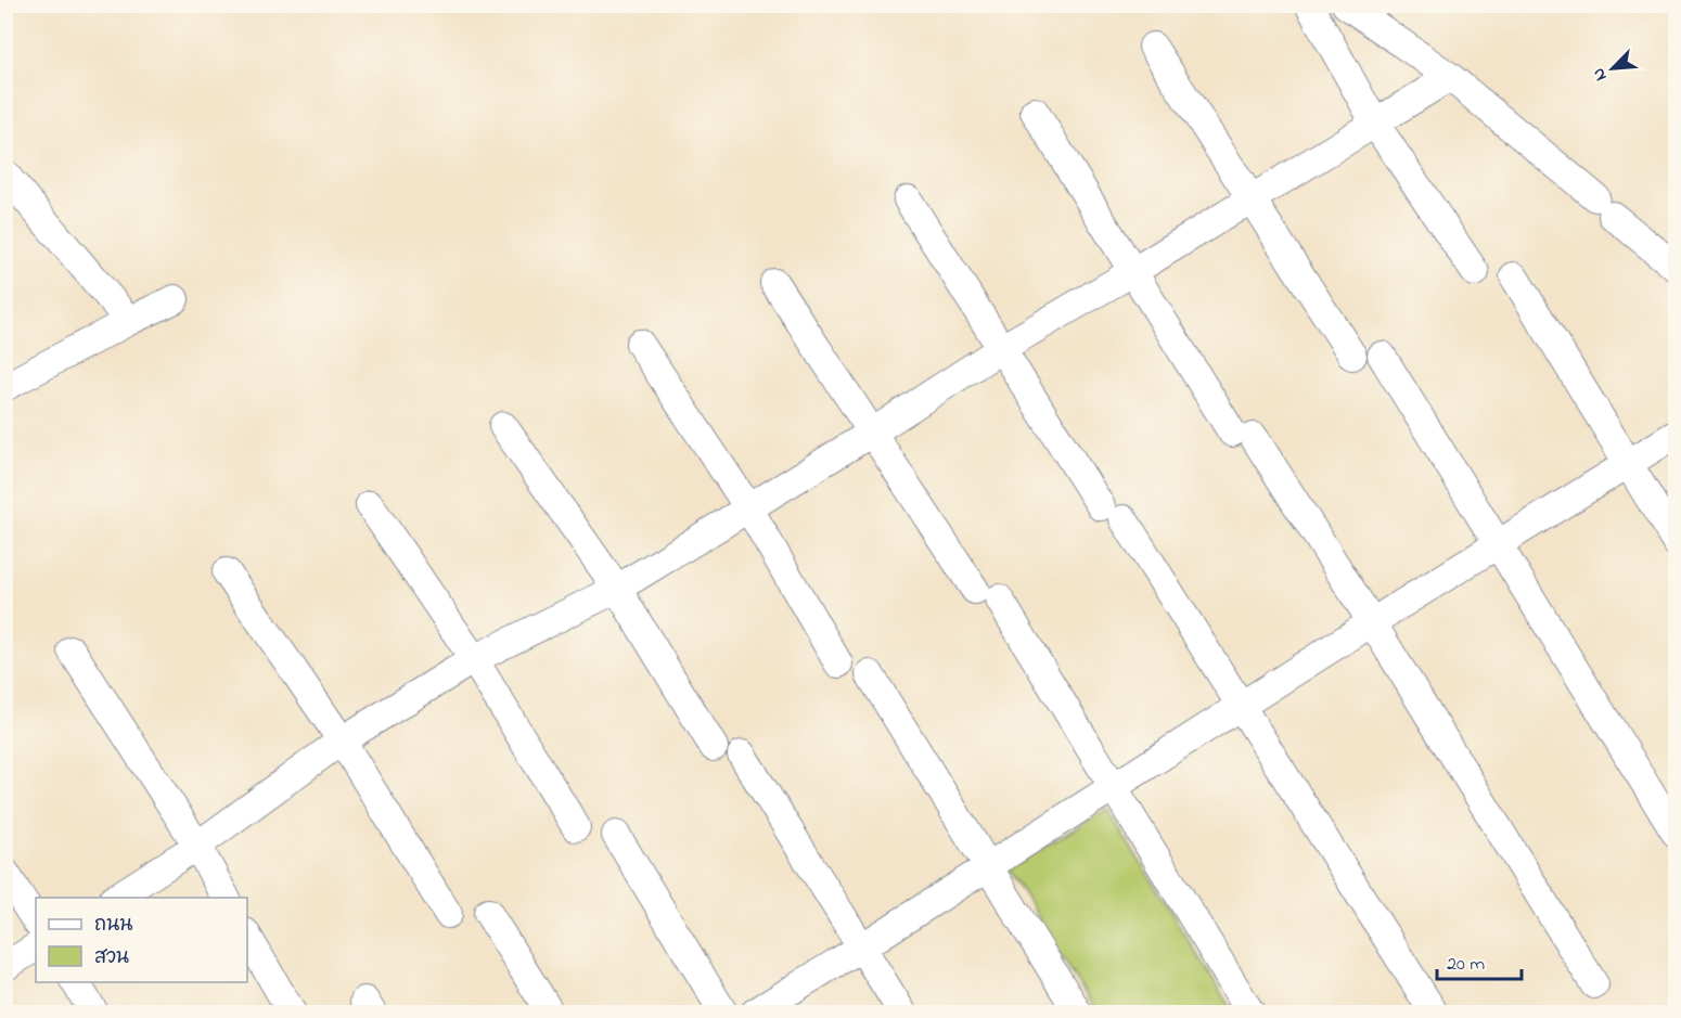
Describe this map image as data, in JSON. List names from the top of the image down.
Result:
{
  "legend": ["ถนน", "สวน"],
  "scale_bar": "20 m",
  "north": "bottom left"
}
